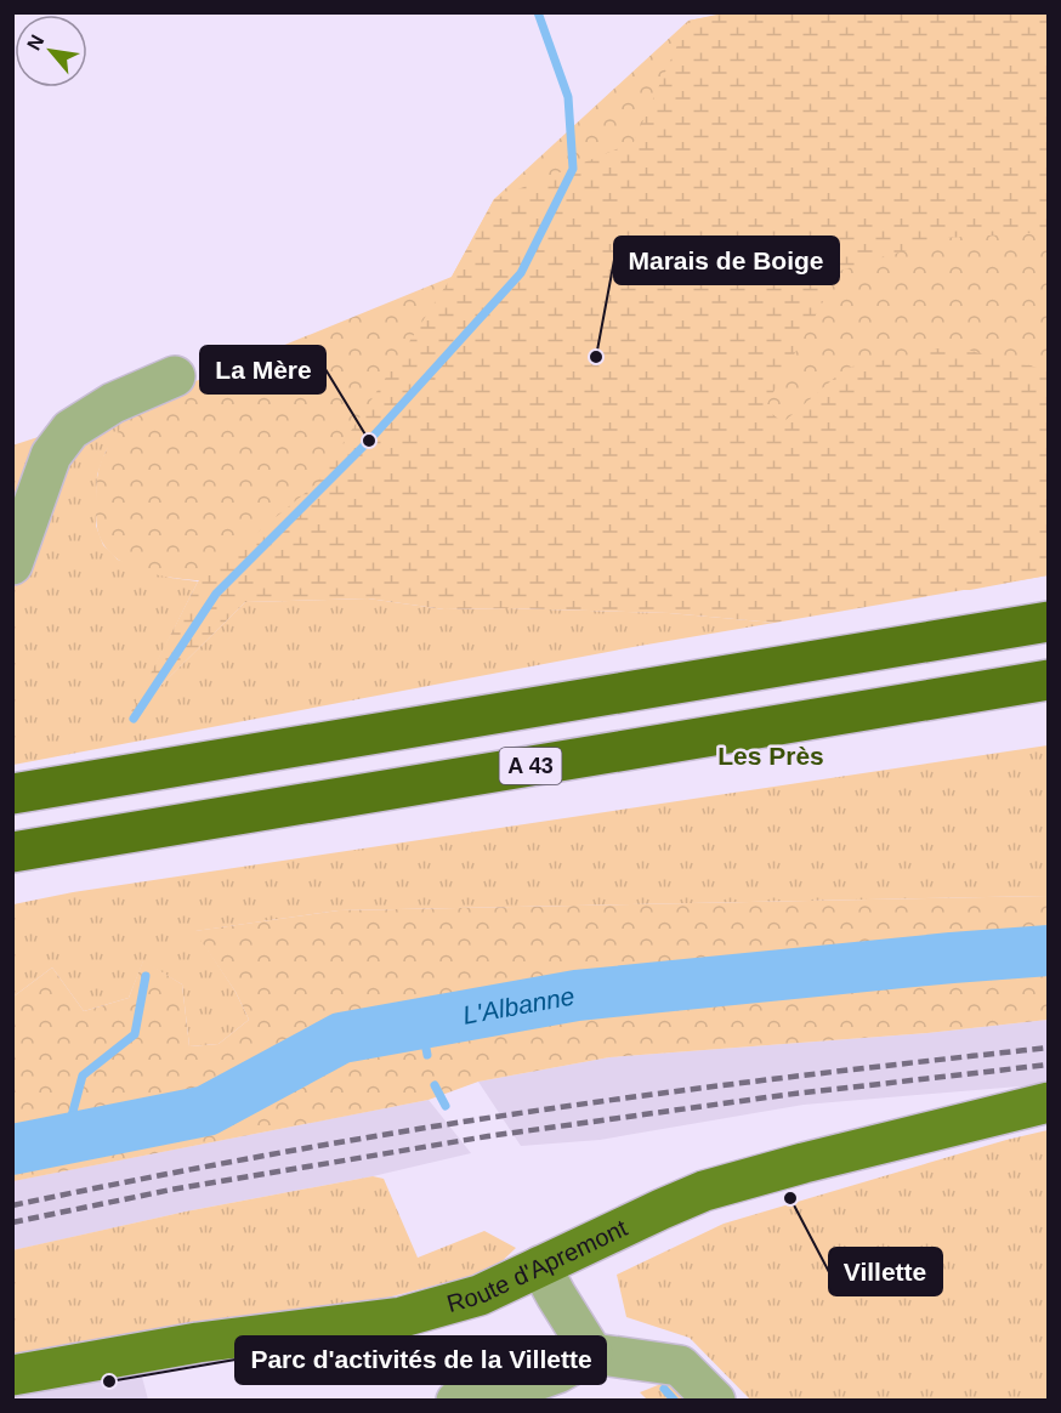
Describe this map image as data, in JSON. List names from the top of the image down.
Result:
{
  "streets": {
    "highway": ["A 43"],
    "main road": ["Route d'Apremont"]
  },
  "districts": ["Les Près"],
  "water": ["L'Albanne"],
  "places": [
    "Marais de Boige",
    "La Mère",
    "Villette",
    "Parc d'activités de la Villette"
  ],
  "north": "top left"
}
